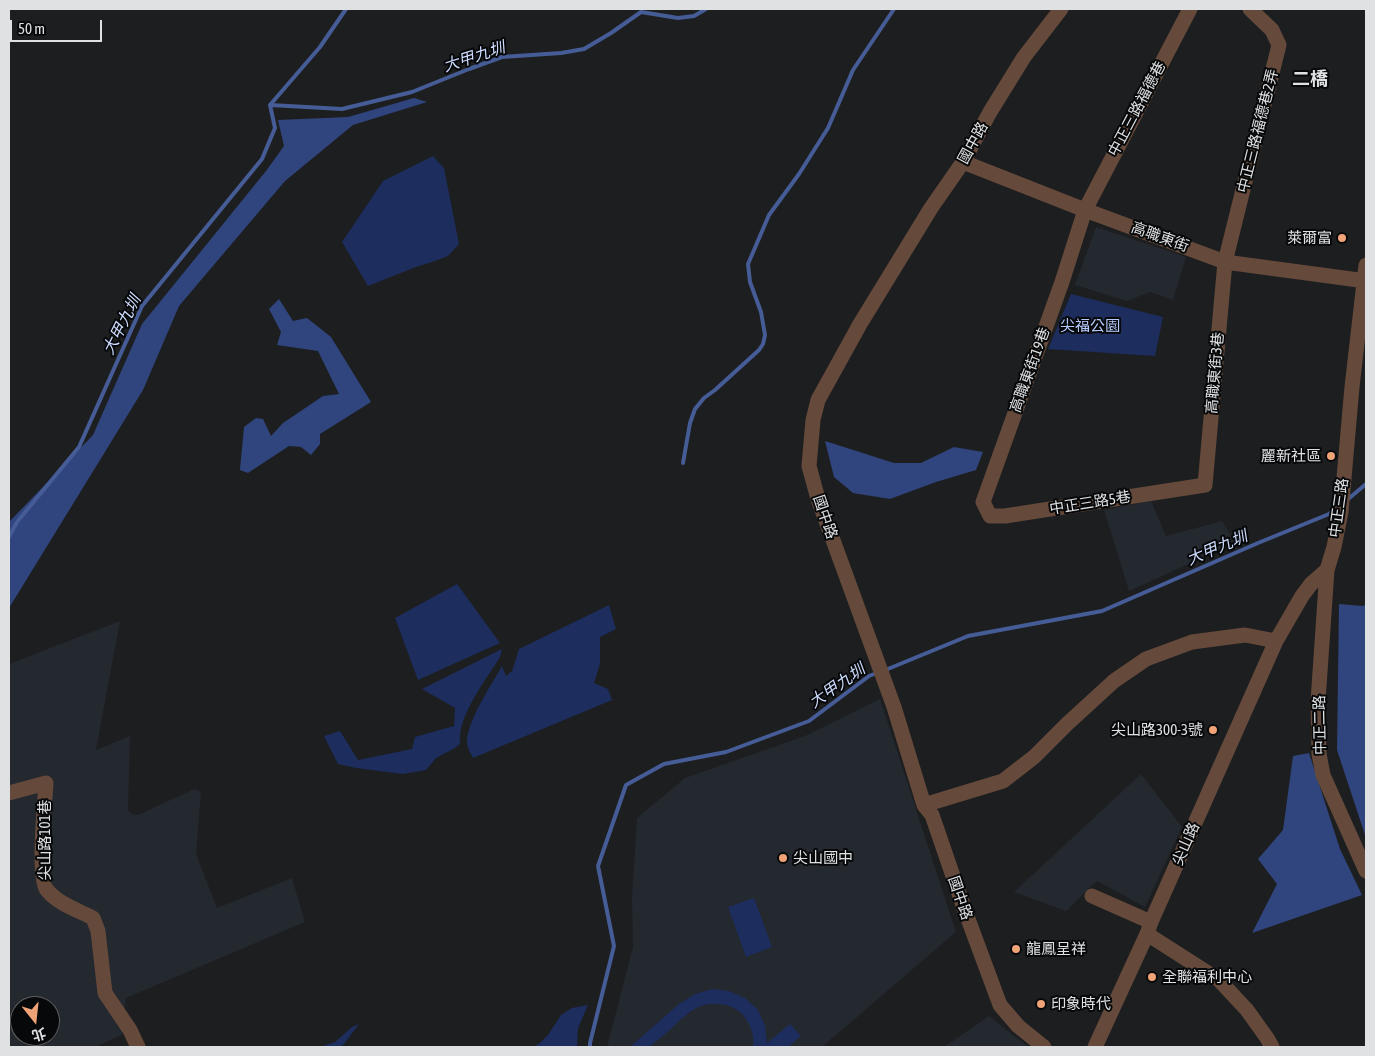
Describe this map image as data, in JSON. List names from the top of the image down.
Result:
{
  "streets": {
    "street": [
      "中正三路福德巷",
      "中正三路福德巷2弄",
      "國中路",
      "高職東街",
      "高職東街19巷",
      "高職東街3巷",
      "中正三路5巷",
      "中正三路",
      "中正二路",
      "尖山路101巷",
      "尖山路"
    ]
  },
  "crossings": [
    ["中正三路福德巷", "高職東街"],
    ["中正三路福德巷", "高職東街19巷"],
    ["中正三路福德巷2弄", "高職東街"],
    ["中正三路福德巷2弄", "高職東街3巷"],
    ["國中路", "高職東街"],
    ["高職東街", "高職東街19巷"],
    ["高職東街", "高職東街3巷"],
    ["高職東街", "中正三路"],
    ["高職東街19巷", "中正三路5巷"],
    ["高職東街3巷", "中正三路5巷"],
    ["中正三路", "中正二路"],
    ["中正三路", "尖山路"],
    ["中正二路", "尖山路"]
  ],
  "districts": ["二橋"],
  "water": ["大甲九圳"],
  "parks": ["尖福公園"],
  "places": [
    "萊爾富",
    "麗新社區",
    "尖山路300-3號",
    "尖山國中",
    "龍鳳呈祥",
    "全聯福利中心",
    "印象時代"
  ],
  "scale_bar": "50 m",
  "north": "bottom"
}
